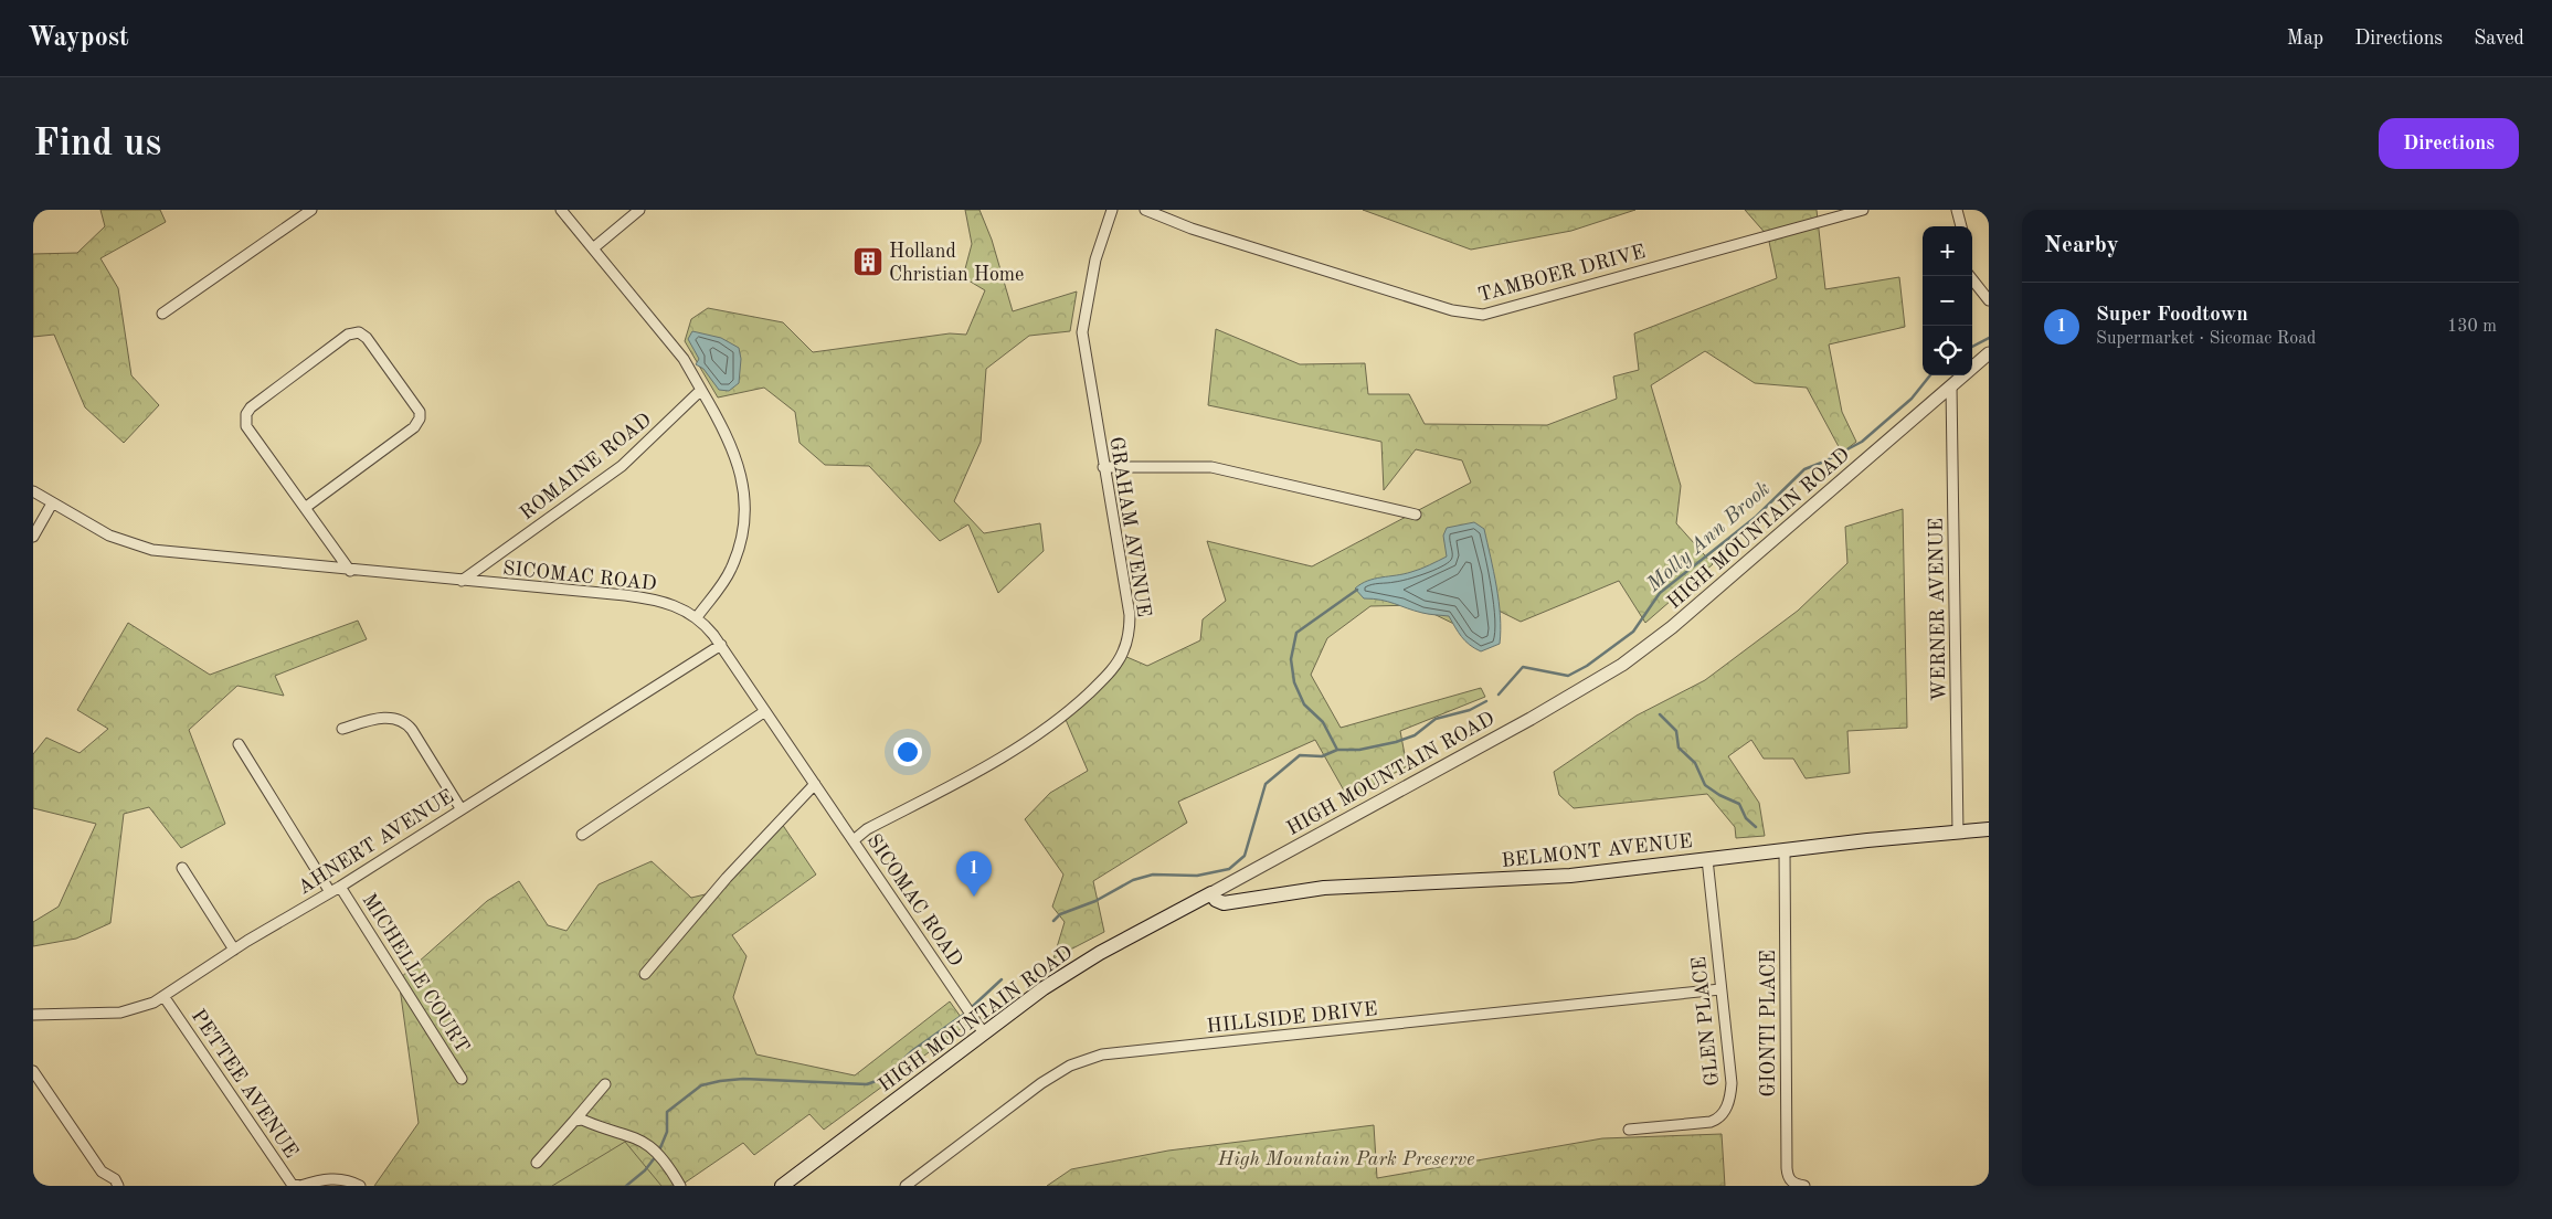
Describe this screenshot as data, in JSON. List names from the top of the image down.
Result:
{
  "streets": {
    "main road": ["HIGH MOUNTAIN ROAD", "BELMONT AVENUE"],
    "street": [
      "TAMBOER DRIVE",
      "ROMAINE ROAD",
      "GRAHAM AVENUE",
      "SICOMAC ROAD",
      "WERNER AVENUE",
      "AHNERT AVENUE",
      "MICHELLE COURT",
      "HILLSIDE DRIVE",
      "GLEN PLACE",
      "GIONTI PLACE",
      "PETTEE AVENUE"
    ]
  },
  "crossings": [
    ["ROMAINE ROAD", "SICOMAC ROAD"],
    ["GRAHAM AVENUE", "SICOMAC ROAD"],
    ["HIGH MOUNTAIN ROAD", "SICOMAC ROAD"],
    ["HIGH MOUNTAIN ROAD", "WERNER AVENUE"],
    ["HIGH MOUNTAIN ROAD", "BELMONT AVENUE"],
    ["SICOMAC ROAD", "AHNERT AVENUE"],
    ["WERNER AVENUE", "BELMONT AVENUE"],
    ["AHNERT AVENUE", "MICHELLE COURT"],
    ["AHNERT AVENUE", "PETTEE AVENUE"],
    ["BELMONT AVENUE", "GLEN PLACE"],
    ["BELMONT AVENUE", "GIONTI PLACE"],
    ["HILLSIDE DRIVE", "GLEN PLACE"]
  ],
  "water": ["Molly Ann Brook"],
  "parks": ["High Mountain Park Preserve"],
  "places": {
    "building": ["Holland Christian Home"]
  },
  "page": {
    "header": "Waypost",
    "nav": ["Map", "Directions", "Saved"],
    "buttons": "Directions",
    "title": "Find us",
    "heading": "Nearby",
    "map_buttons": ["+", "−"],
    "list": [
      {
        "mark": "1",
        "name": "Super Foodtown",
        "note": "Supermarket · Sicomac Road",
        "value": "130 m"
      }
    ],
    "pins": "1"
  }
}
